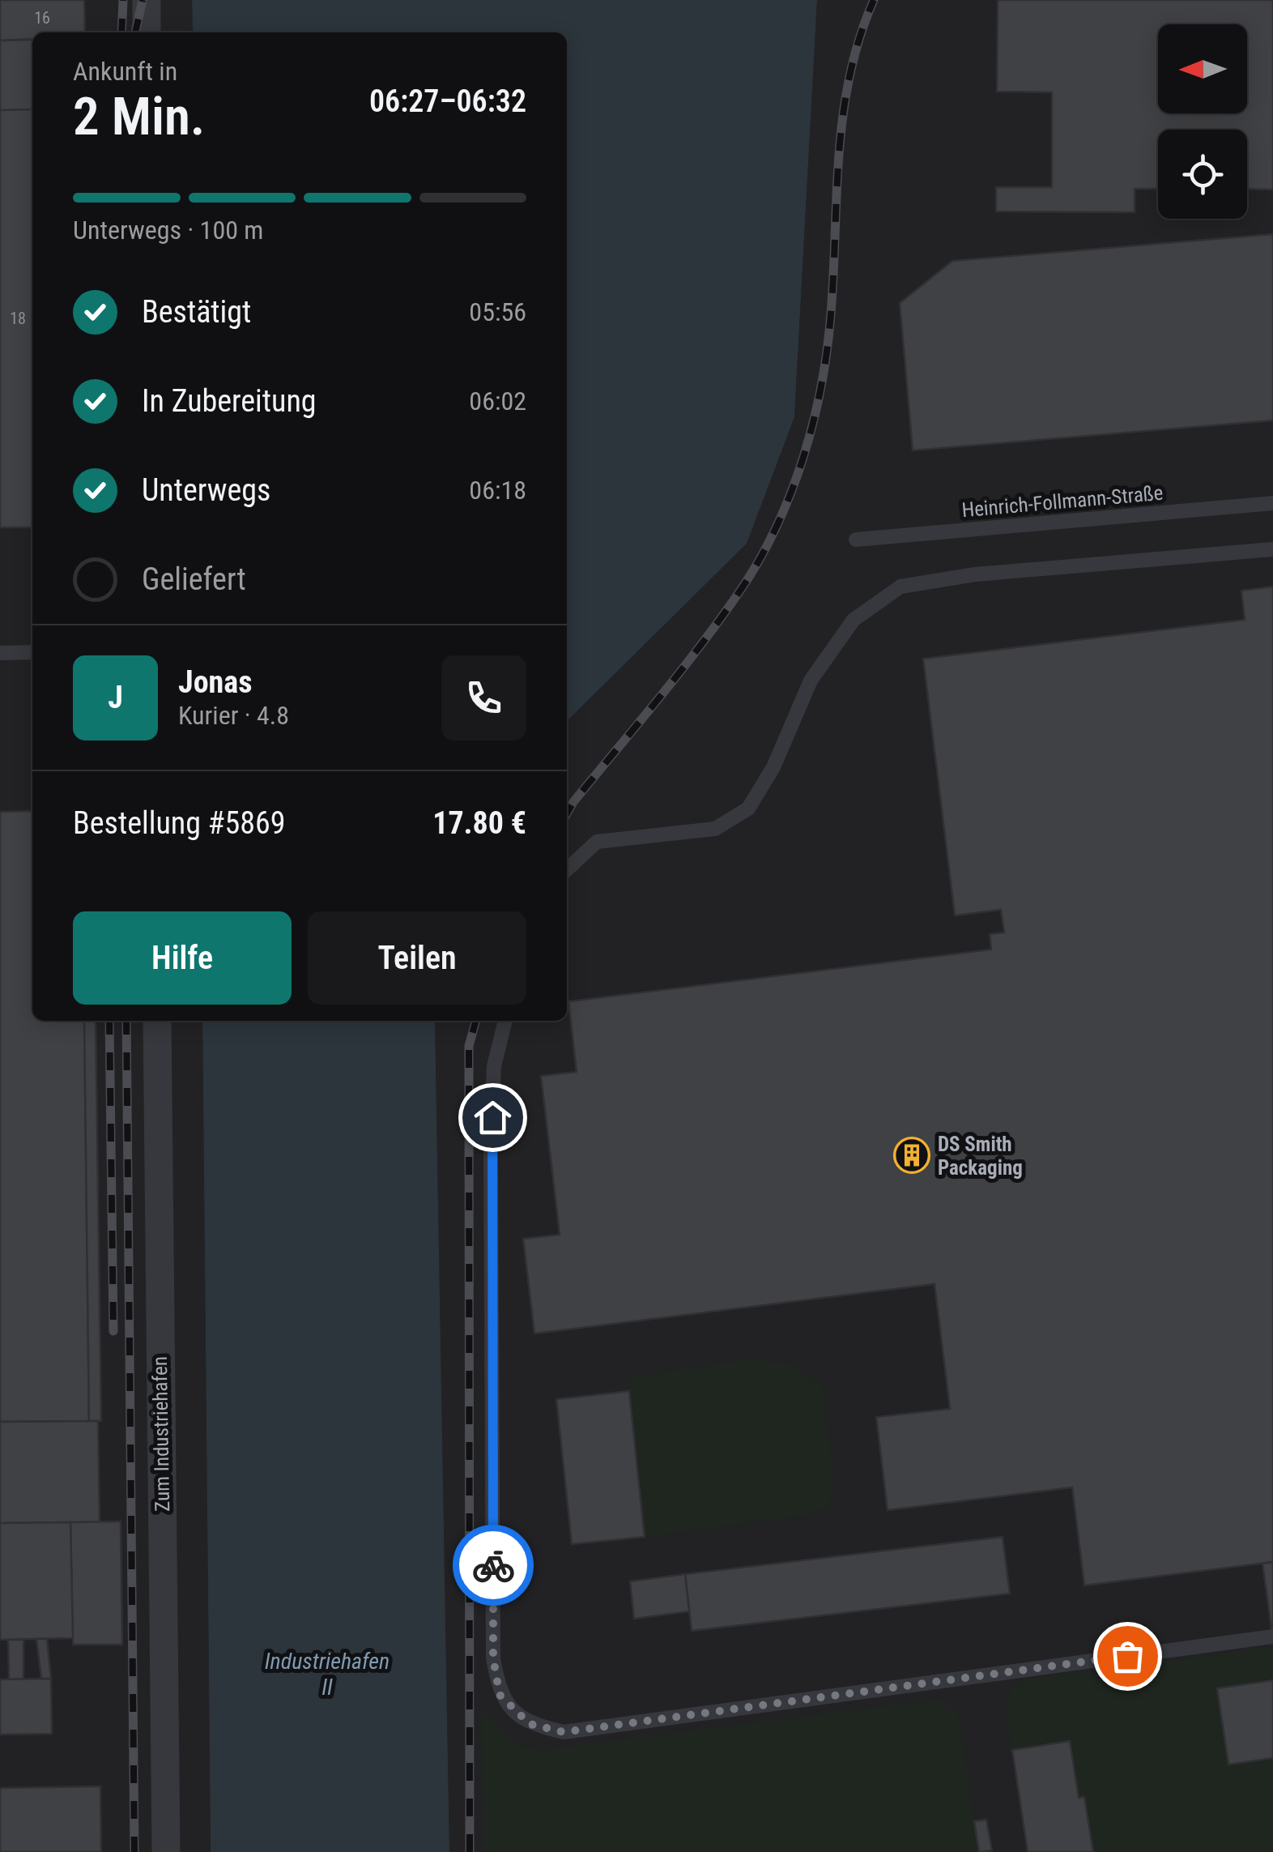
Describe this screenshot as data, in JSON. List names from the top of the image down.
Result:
{
  "streets": {
    "street": ["Zum Industriehafen"],
    "lane": ["Heinrich-Follmann-Straße"]
  },
  "water": ["Industriehafen II"],
  "places": {
    "building": ["DS Smith Packaging"]
  },
  "house_numbers": ["16", "18"],
  "north": "left",
  "page": {
    "heading": ["2 Min.", "Ankunft in", "06:27–06:32"],
    "panel": [
      "Jonas",
      "Kurier · 4.8",
      "Bestellung #5869",
      "17.80 €"
    ],
    "bar": "Unterwegs · 100 m",
    "list": [
      ["Bestätigt", "05:56"],
      ["In Zubereitung", "06:02"],
      ["Unterwegs", "06:18"],
      "Geliefert"
    ],
    "round": "J",
    "buttons": ["Hilfe", "Teilen"]
  }
}
